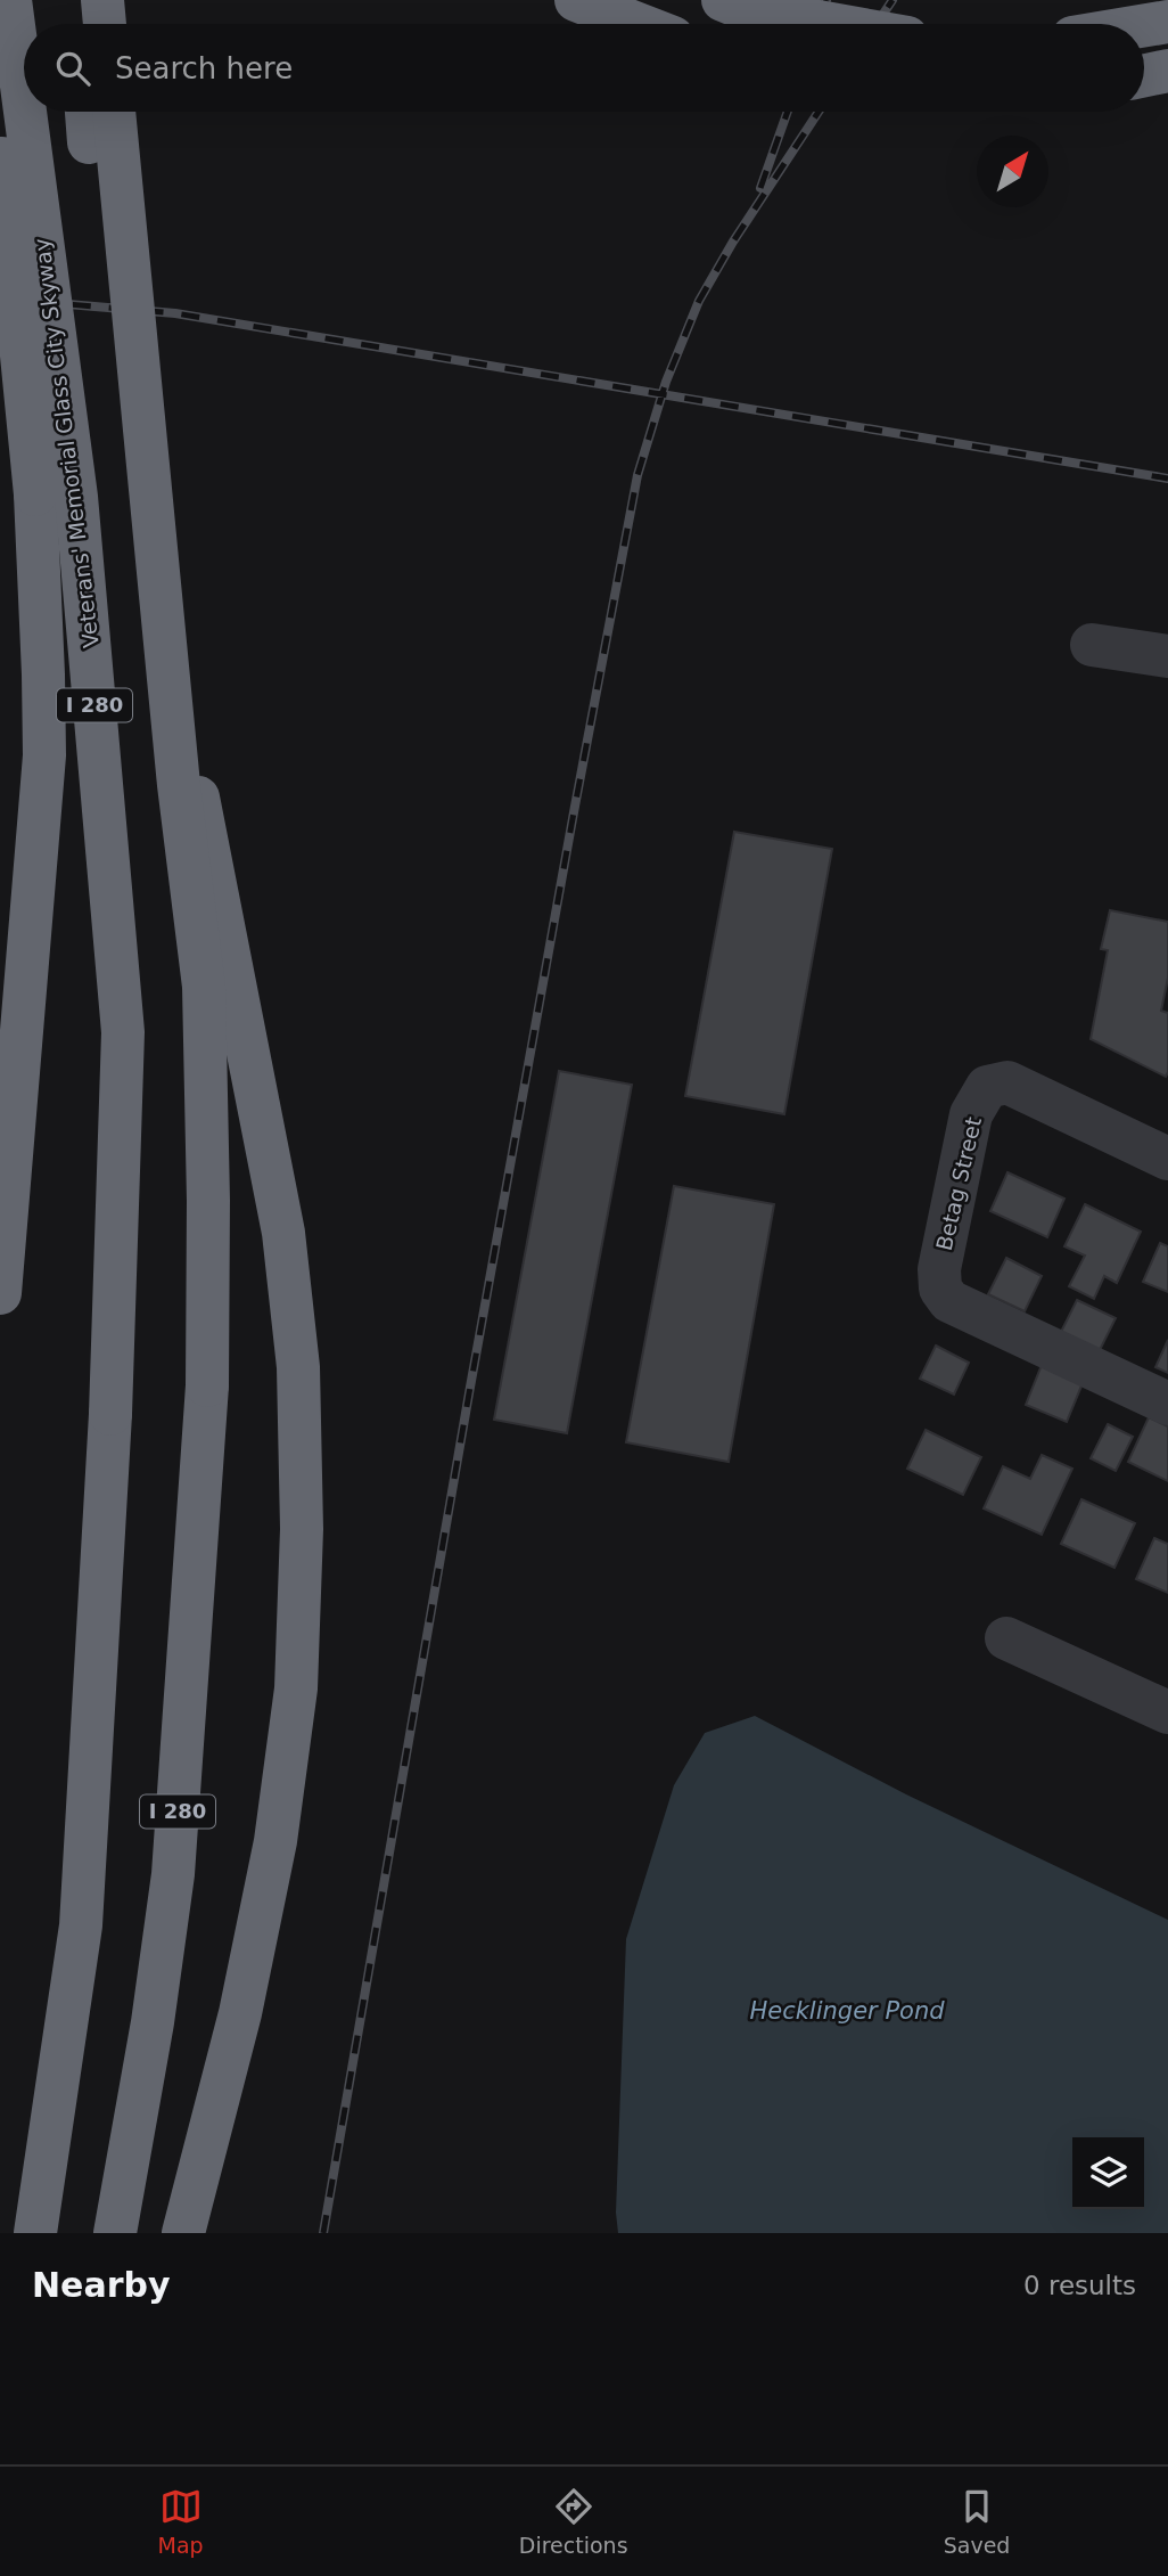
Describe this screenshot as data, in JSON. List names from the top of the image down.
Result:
{
  "streets": {
    "highway": ["Veterans' Memorial Glass City Skyway", "I 280"],
    "street": ["Betag Street"]
  },
  "water": ["Hecklinger Pond"],
  "north": "top right",
  "page": {
    "search": "Search here",
    "heading": ["Nearby", "0 results"],
    "nav": ["Map", "Directions", "Saved"]
  }
}
